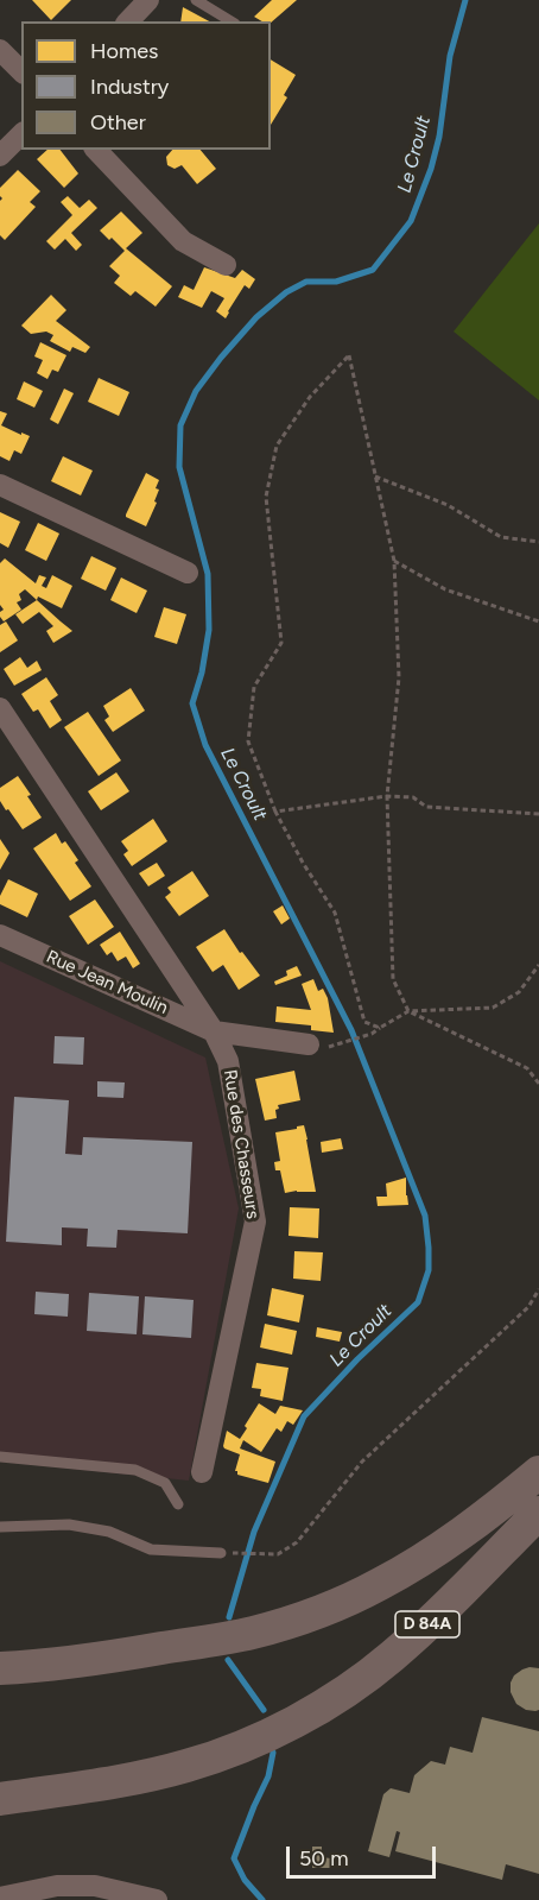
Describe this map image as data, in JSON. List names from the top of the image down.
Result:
{
  "streets": {
    "main road": ["D 84A"],
    "street": ["Rue Jean Moulin", "Rue des Chasseurs"]
  },
  "crossings": [
    ["Rue Jean Moulin", "Rue des Chasseurs"]
  ],
  "water": ["Le Croult"],
  "legend": ["Homes", "Industry", "Other"],
  "scale_bar": "50 m"
}
